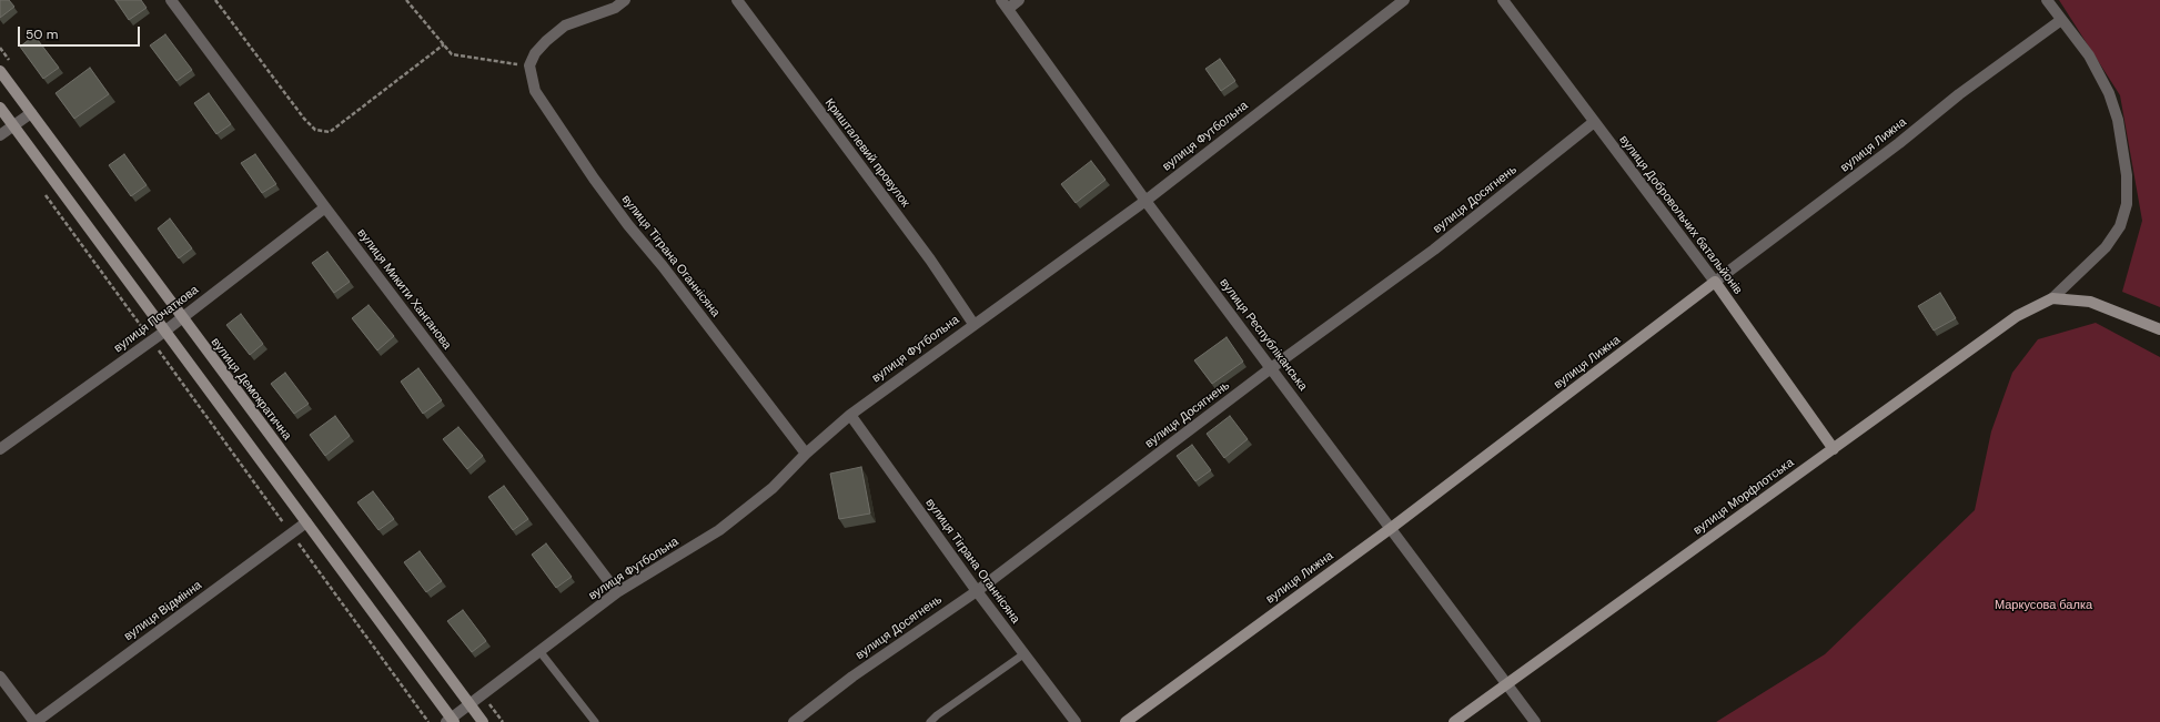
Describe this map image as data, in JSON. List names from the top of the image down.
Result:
{
  "streets": {
    "street": [
      "вулиця Футбольна",
      "вулиця Лижна",
      "Кришталевий провулок",
      "вулиця Досягнень",
      "вулиця Добровольчих батальйонів",
      "вулиця Тіграна Оганнісяна",
      "вулиця Микити Ханганова",
      "вулиця Початкова",
      "вулиця Республіканська",
      "вулиця Демократична",
      "вулиця Морфлотська",
      "вулиця Відмінна"
    ]
  },
  "crossings": [
    ["вулиця Футбольна", "Кришталевий провулок"],
    ["вулиця Футбольна", "вулиця Тіграна Оганнісяна"],
    ["вулиця Футбольна", "вулиця Микити Ханганова"],
    ["вулиця Футбольна", "вулиця Республіканська"],
    ["вулиця Футбольна", "вулиця Демократична"],
    ["вулиця Лижна", "вулиця Добровольчих батальйонів"],
    ["вулиця Лижна", "вулиця Республіканська"],
    ["вулиця Лижна", "вулиця Морфлотська"],
    ["вулиця Досягнень", "вулиця Добровольчих батальйонів"],
    ["вулиця Досягнень", "вулиця Тіграна Оганнісяна"],
    ["вулиця Досягнень", "вулиця Республіканська"],
    ["вулиця Добровольчих батальйонів", "вулиця Морфлотська"],
    ["вулиця Микити Ханганова", "вулиця Початкова"],
    ["вулиця Початкова", "вулиця Демократична"],
    ["вулиця Республіканська", "вулиця Морфлотська"]
  ],
  "parks": ["Маркусова балка"],
  "scale_bar": "50 m"
}
